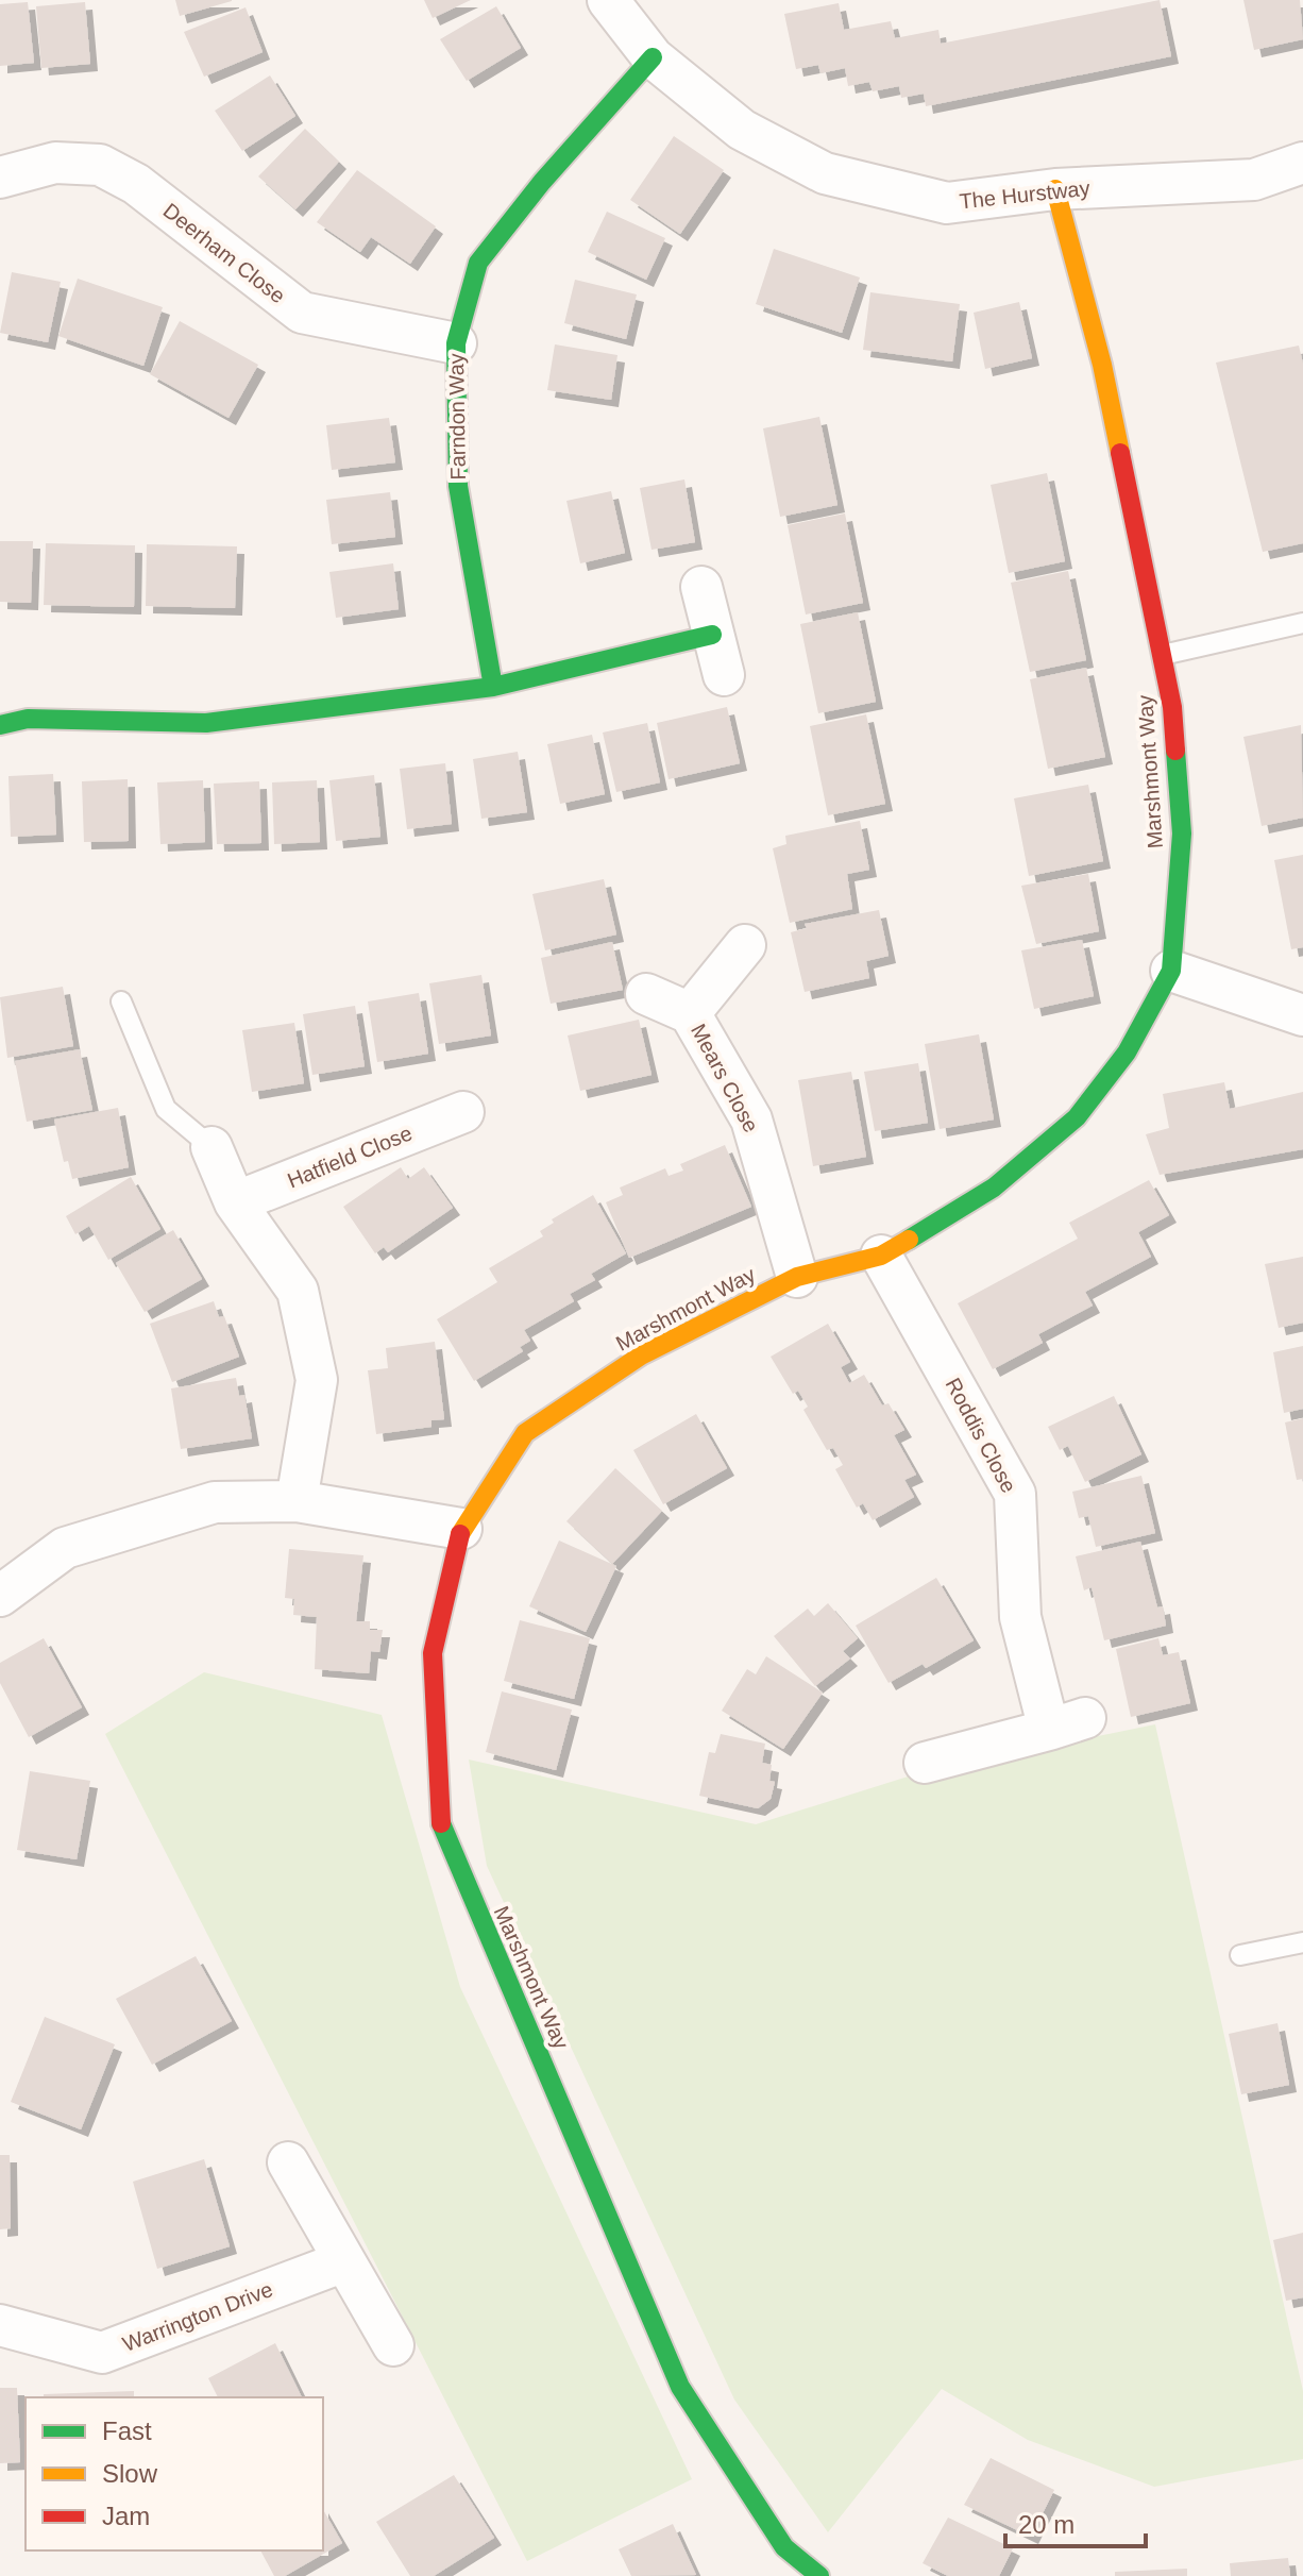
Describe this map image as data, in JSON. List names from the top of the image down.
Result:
{
  "streets": {
    "street": [
      "The Hurstway",
      "Deerham Close",
      "Farndon Way",
      "Marshmont Way",
      "Mears Close",
      "Hatfield Close",
      "Roddis Close",
      "Warrington Drive"
    ]
  },
  "crossings": [
    ["The Hurstway", "Farndon Way"],
    ["The Hurstway", "Marshmont Way"],
    ["Deerham Close", "Farndon Way"],
    ["Marshmont Way", "Mears Close"],
    ["Marshmont Way", "Roddis Close"]
  ],
  "legend": ["Fast", "Slow", "Jam"],
  "scale_bar": "20 m"
}
